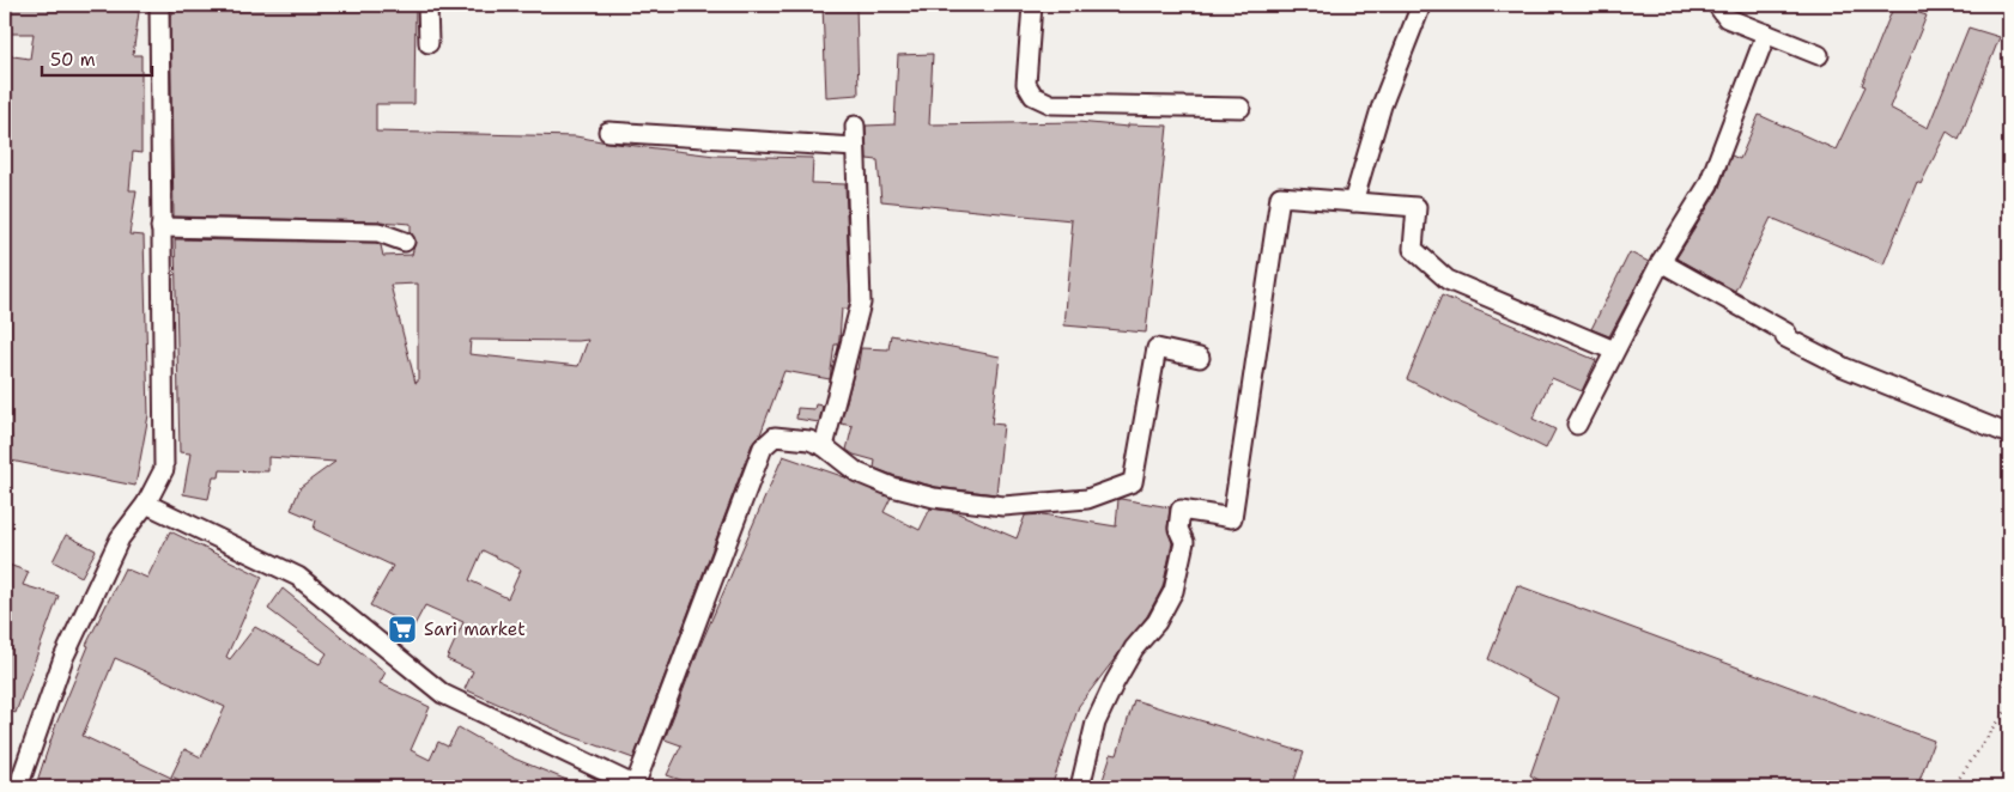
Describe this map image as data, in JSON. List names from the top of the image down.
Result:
{
  "places": {
    "supermarket": ["Sari market"]
  },
  "scale_bar": "50 m"
}
